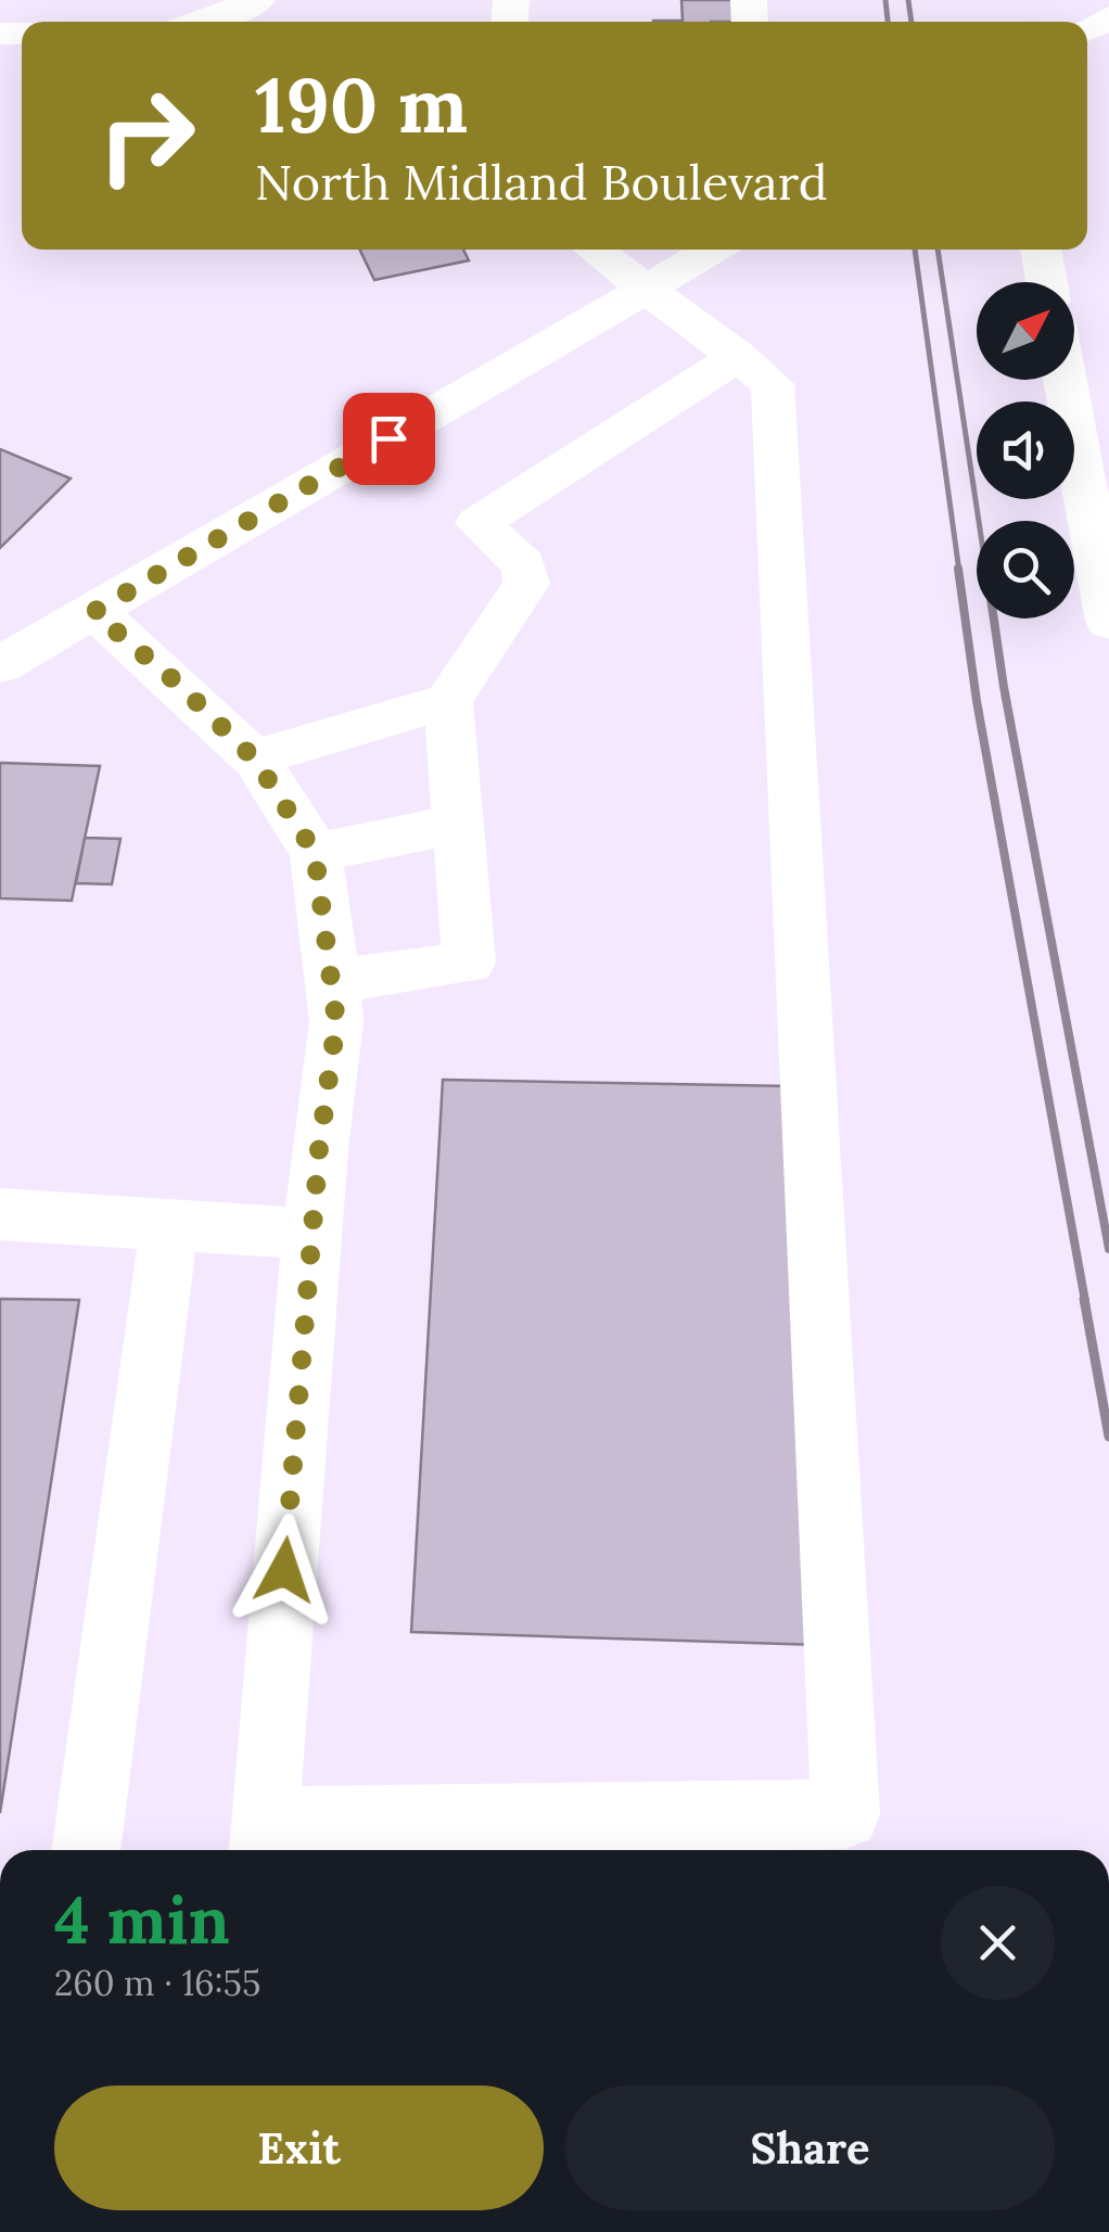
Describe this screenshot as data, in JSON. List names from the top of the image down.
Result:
{
  "north": "top right",
  "page": {
    "turn": ["190 m", "North Midland Boulevard"],
    "heading": ["4 min", "260 m · 16:55"],
    "buttons": ["Exit", "Share"]
  }
}
